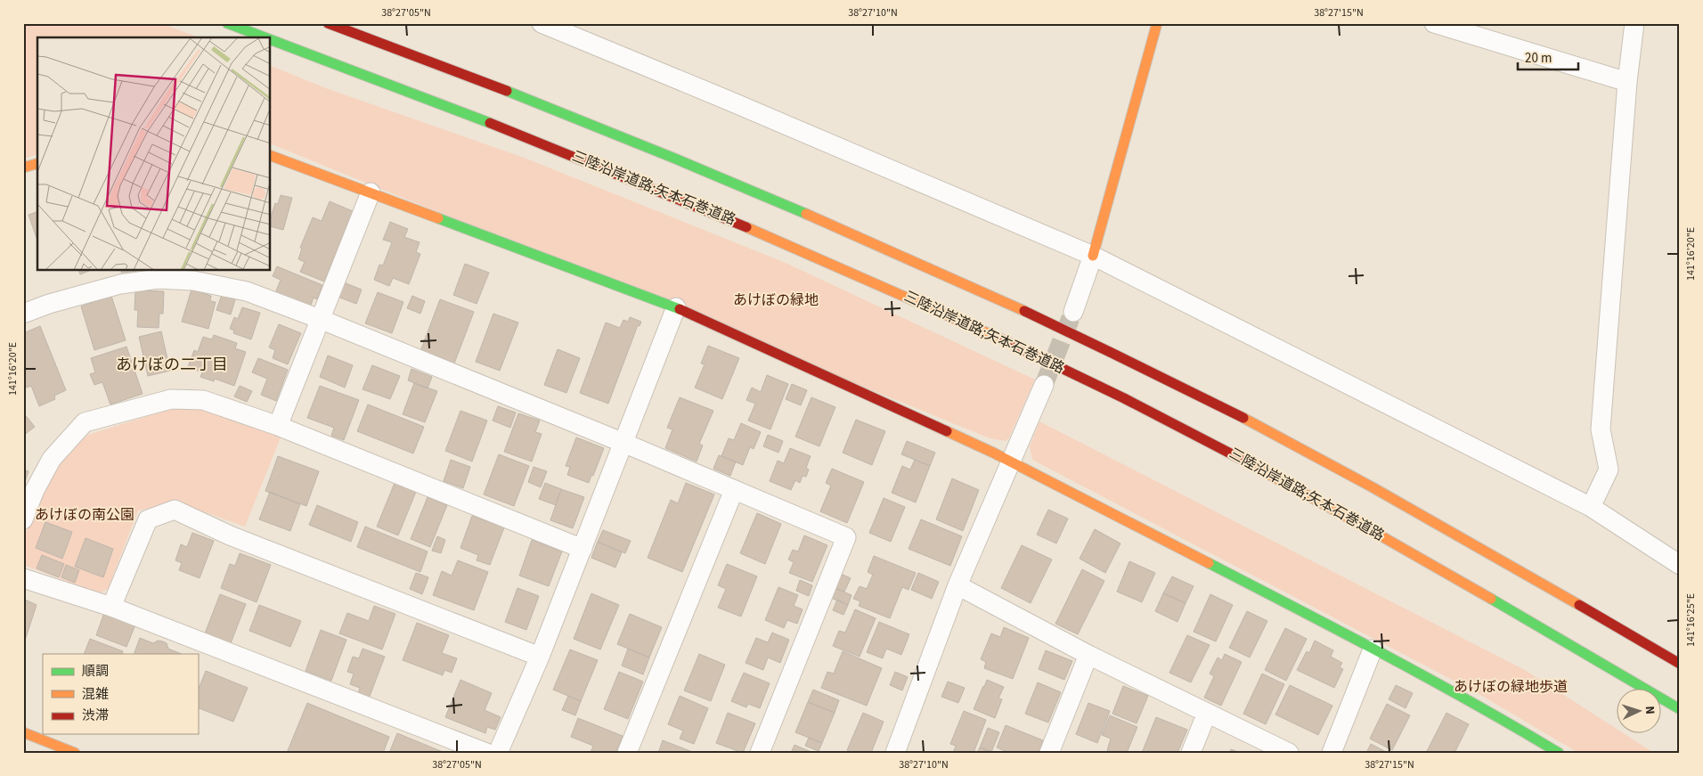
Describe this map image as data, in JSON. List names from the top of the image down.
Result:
{
  "streets": {
    "main road": ["三陸沿岸道路;矢本石巻道路"]
  },
  "districts": ["あけぼの二丁目"],
  "parks": ["あけぼの緑地", "あけぼの南公園", "あけぼの緑地歩道"],
  "legend": ["順調", "混雑", "渋滞"],
  "scale_bar": "20 m",
  "north": "right",
  "coordinates": [
    "38°27'05\"N",
    "38°27'10\"N",
    "38°27'15\"N",
    "141°16'20\"E",
    "141°16'25\"E"
  ]
}
